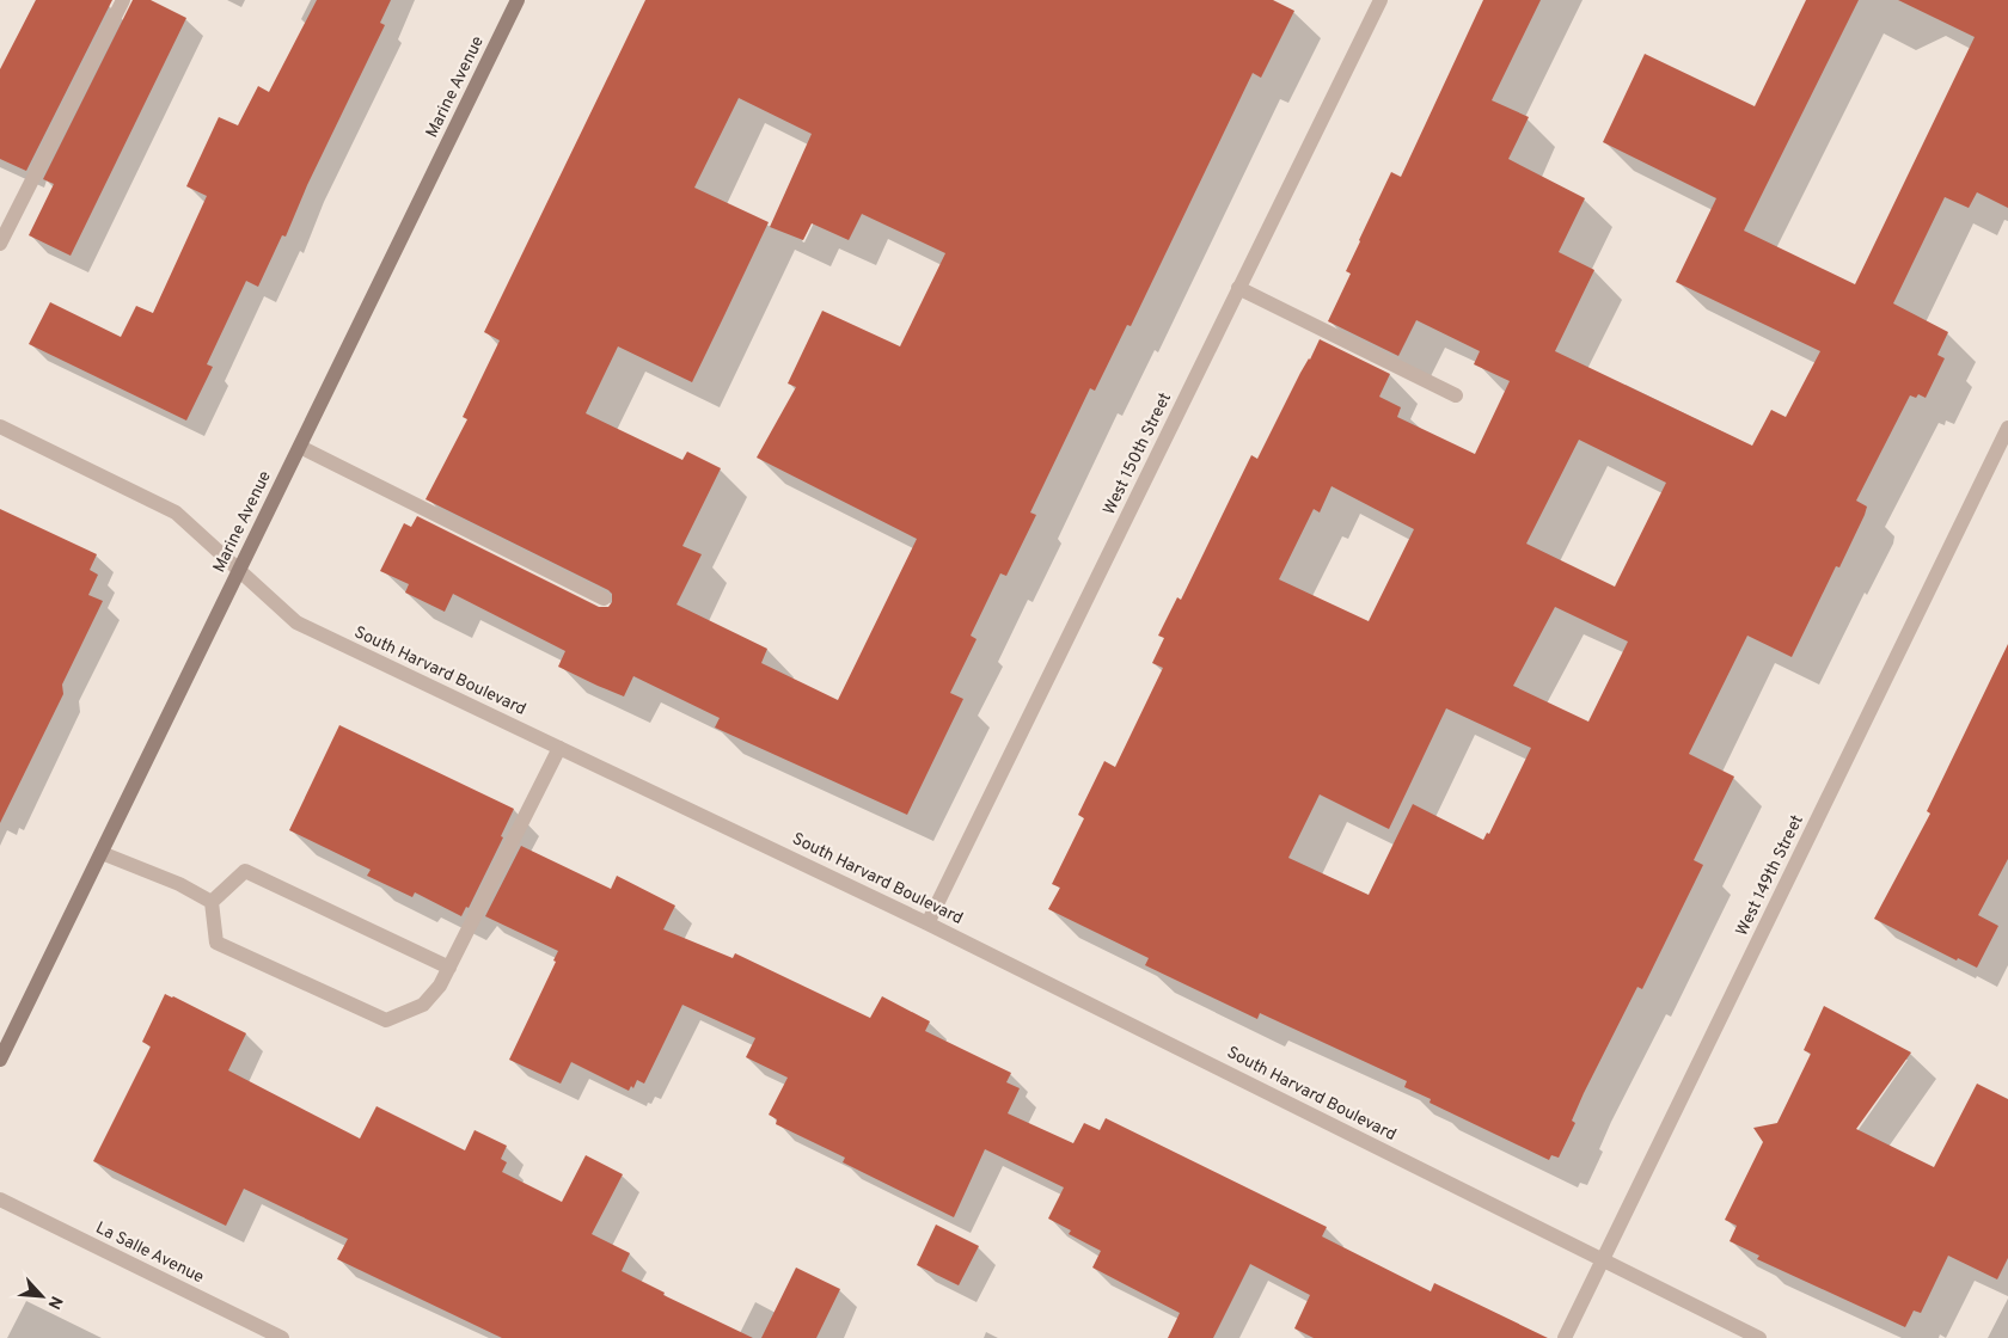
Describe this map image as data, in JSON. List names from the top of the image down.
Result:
{
  "streets": {
    "main road": ["Marine Avenue"],
    "street": [
      "West 150th Street",
      "South Harvard Boulevard",
      "West 149th Street",
      "La Salle Avenue"
    ]
  },
  "crossings": [
    ["Marine Avenue", "South Harvard Boulevard"],
    ["West 150th Street", "South Harvard Boulevard"],
    ["South Harvard Boulevard", "West 149th Street"]
  ],
  "north": "bottom right"
}
